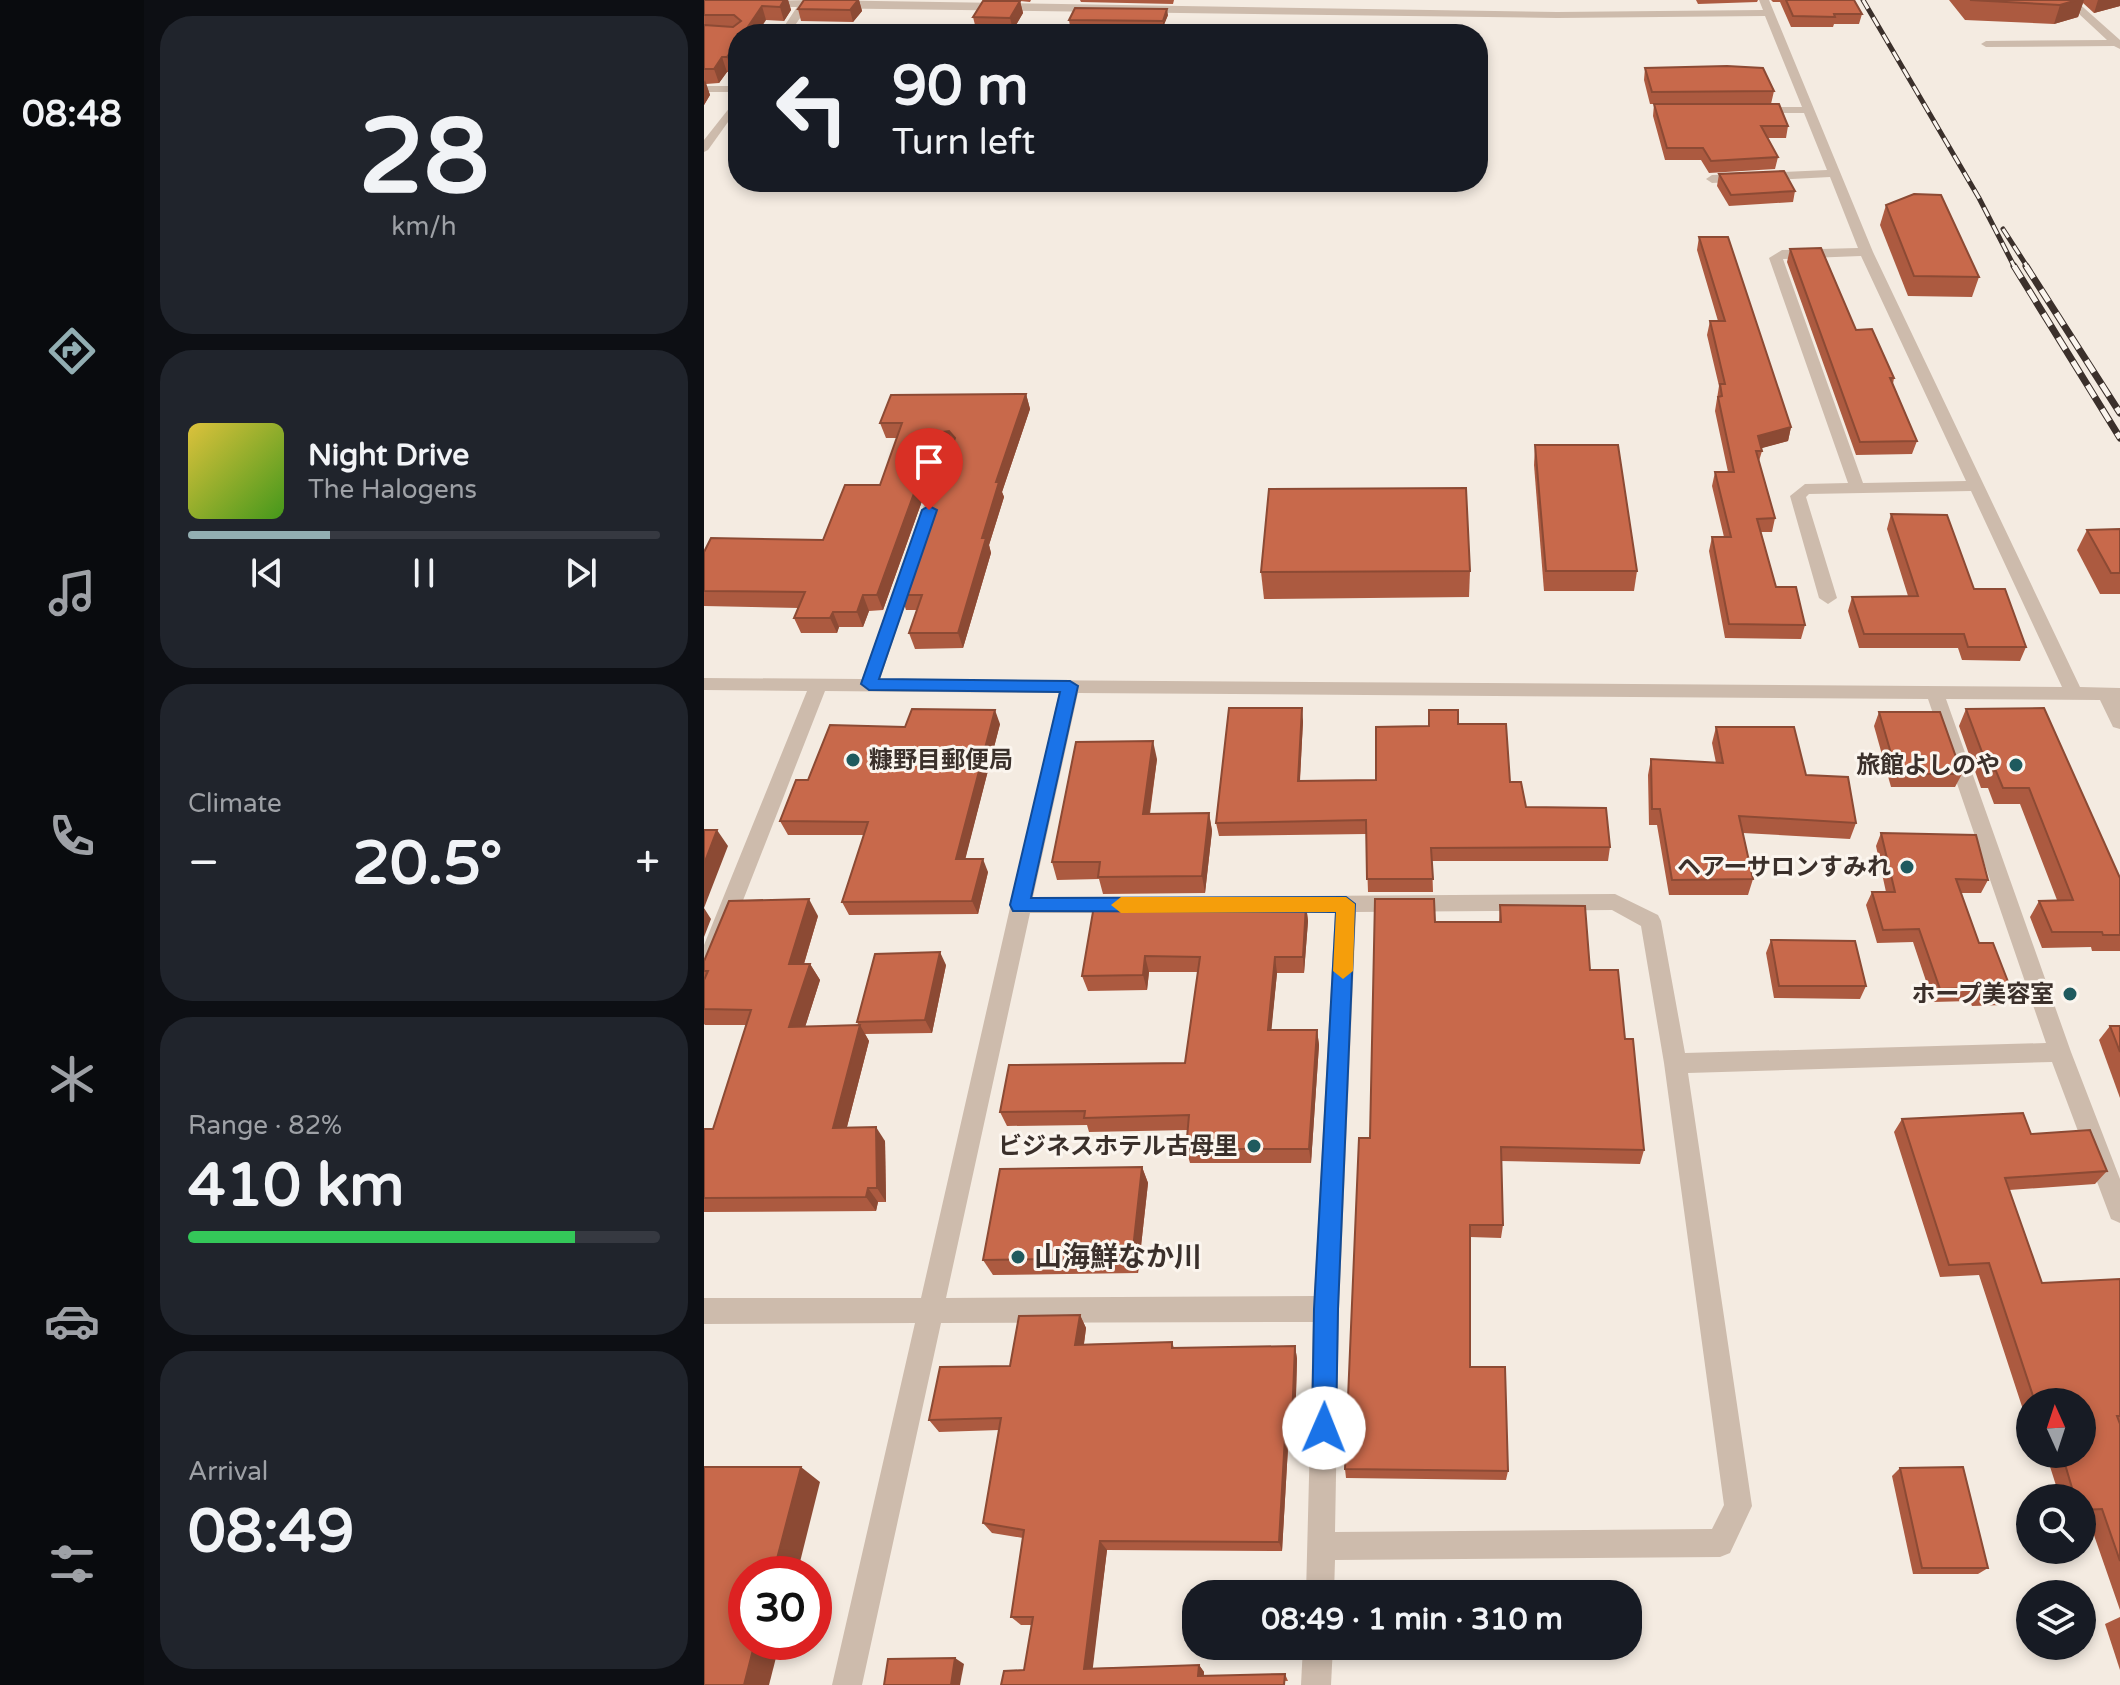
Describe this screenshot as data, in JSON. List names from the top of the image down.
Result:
{
  "places": [
    "糠野目郵便局",
    "旅館よしのや",
    "ヘアーサロンすみれ",
    "ホープ美容室",
    "ビジネスホテル古母里",
    "山海鮮なか川"
  ],
  "north": "top",
  "page": {
    "tabs": "08:48",
    "tile": [
      ["28", "km/h"],
      "Climate",
      ["Range · 82%", "410 km"],
      ["Arrival", "08:49"]
    ],
    "turn": ["90 m", "Turn left"],
    "song": ["Night Drive", "The Halogens"],
    "heat": ["−", "20.5°", "+"],
    "limit": "30",
    "trip": "08:49 · 1 min · 310 m"
  }
}
